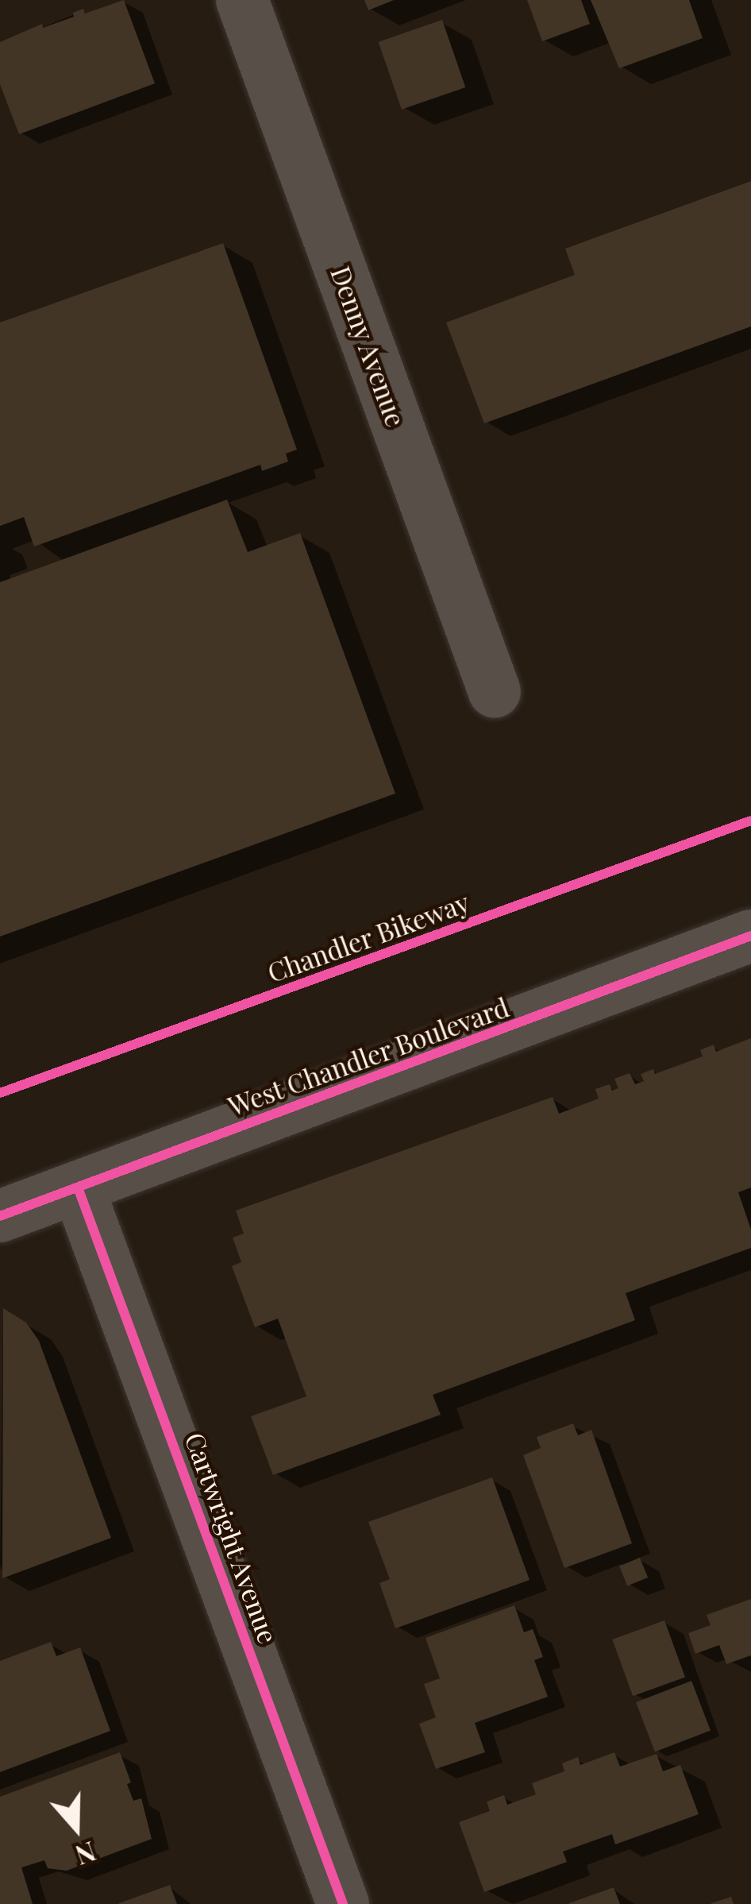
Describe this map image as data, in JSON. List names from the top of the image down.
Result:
{
  "streets": {
    "street": ["Denny Avenue", "West Chandler Boulevard", "Cartwright Avenue"],
    "cycle path": ["Chandler Bikeway"]
  },
  "crossings": [
    ["West Chandler Boulevard", "Cartwright Avenue"]
  ],
  "north": "bottom"
}
